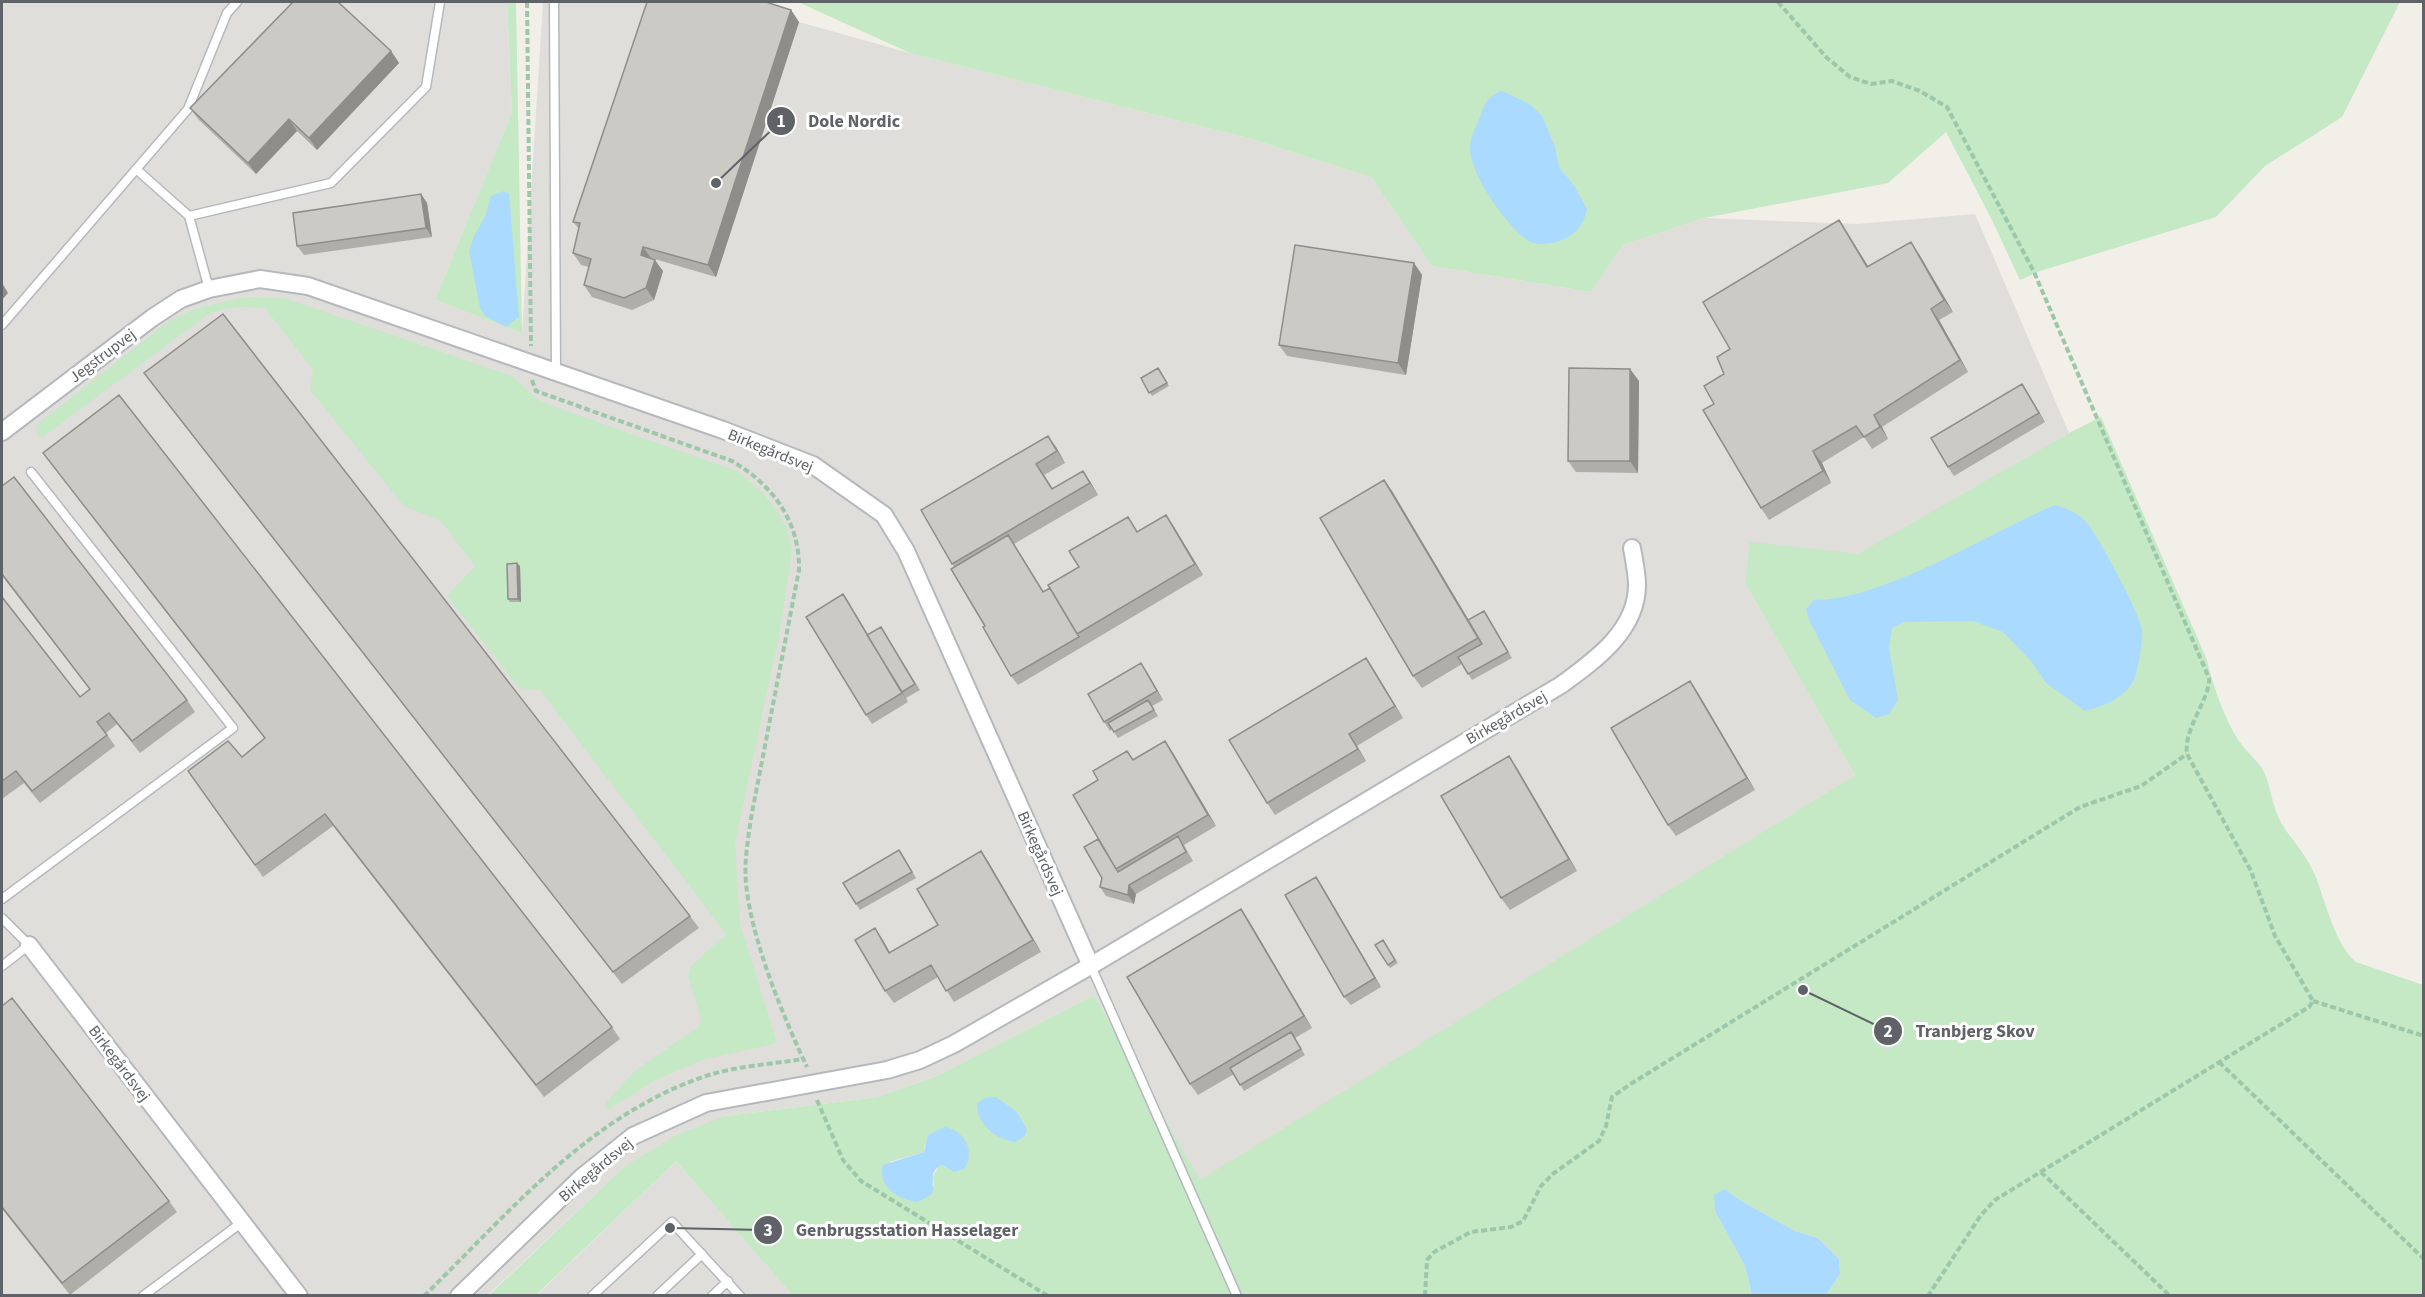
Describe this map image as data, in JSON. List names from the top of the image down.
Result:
{
  "streets": {
    "street": ["Jegstrupvej", "Birkegårdsvej"]
  },
  "crossings": [
    ["Jegstrupvej", "Birkegårdsvej"]
  ],
  "places": ["Dole Nordic", "Tranbjerg Skov", "Genbrugsstation Hasselager"]
}
